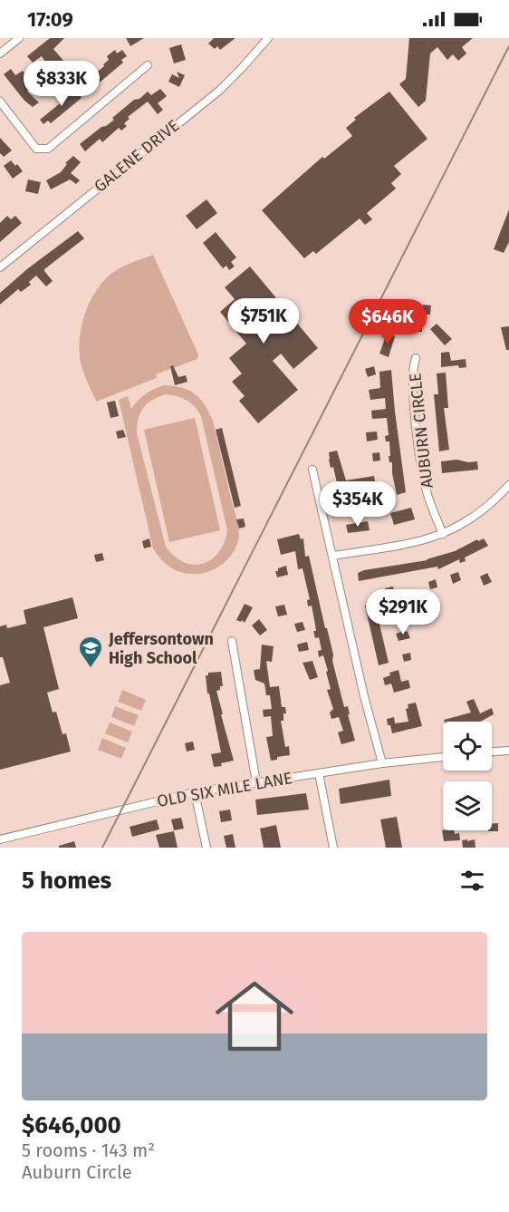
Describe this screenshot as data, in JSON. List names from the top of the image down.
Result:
{
  "streets": {
    "street": ["GALENE DRIVE", "AUBURN CIRCLE", "OLD SIX MILE LANE"]
  },
  "places": {
    "school or university": ["Jeffersontown High School"]
  },
  "page": {
    "status": "17:09",
    "price": [
      "$833K",
      "$751K",
      "$646K",
      "$354K",
      "$291K"
    ],
    "heading": "5 homes",
    "list": [
      {
        "name": "$646,000",
        "note": "5 rooms · 143 m² · Auburn Circle"
      }
    ]
  }
}
